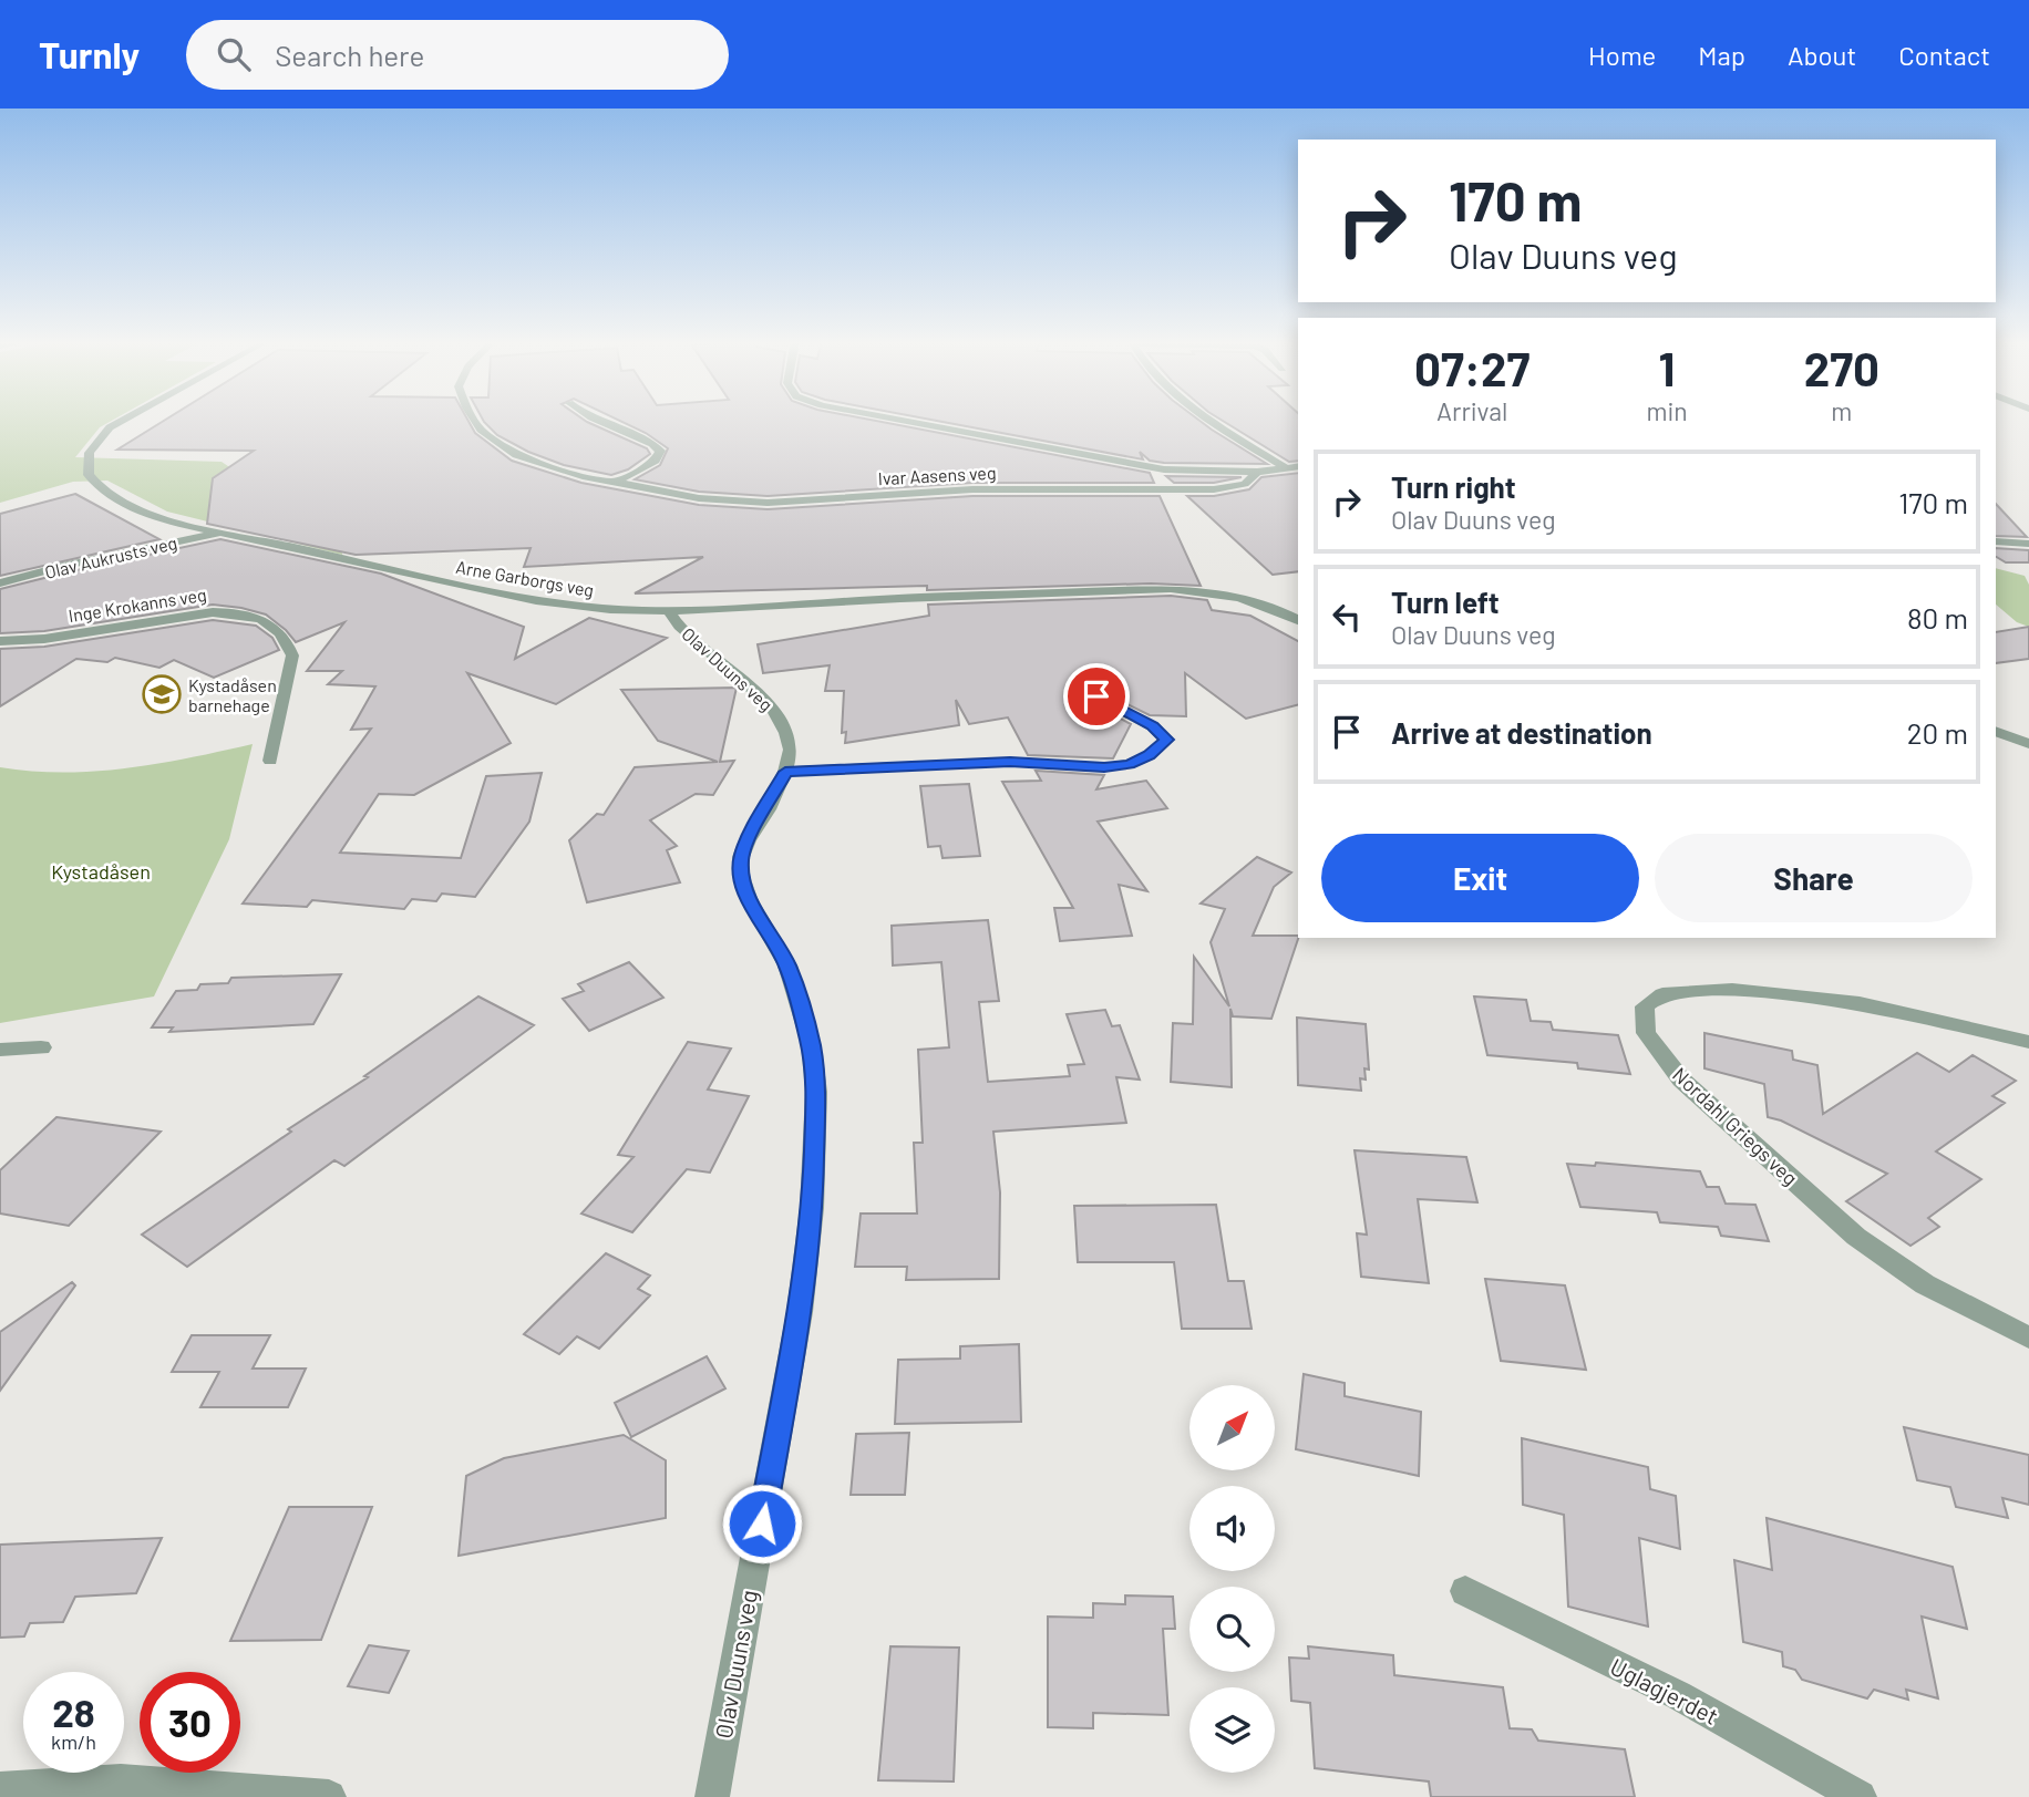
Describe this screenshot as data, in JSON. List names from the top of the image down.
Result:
{
  "streets": {
    "street": [
      "Ivar Aasens veg",
      "Olav Aukrusts veg",
      "Arne Garborgs veg",
      "Inge Krokanns veg",
      "Olav Duuns veg",
      "Nordahl Griegs veg",
      "Uglagjerdet"
    ]
  },
  "crossings": [
    ["Olav Aukrusts veg", "Arne Garborgs veg"],
    ["Arne Garborgs veg", "Olav Duuns veg"]
  ],
  "parks": ["Kystadåsen"],
  "places": {
    "school or university": ["Kystadåsen barnehage"]
  },
  "north": "top right",
  "page": {
    "header": "Turnly",
    "search": "Search here",
    "nav": [
      "Home",
      "Map",
      "About",
      "Contact"
    ],
    "turn": ["170 m", "Olav Duuns veg"],
    "eta": [
      "07:27",
      "Arrival",
      "1",
      "min",
      "270",
      "m"
    ],
    "list": [
      {
        "name": "Turn right",
        "note": "Olav Duuns veg",
        "value": "170 m"
      },
      {
        "name": "Turn left",
        "note": "Olav Duuns veg",
        "value": "80 m"
      },
      {
        "name": "Arrive at destination",
        "value": "20 m"
      }
    ],
    "buttons": ["Exit", "Share"],
    "speed": "28 km/h",
    "limit": "30"
  }
}
